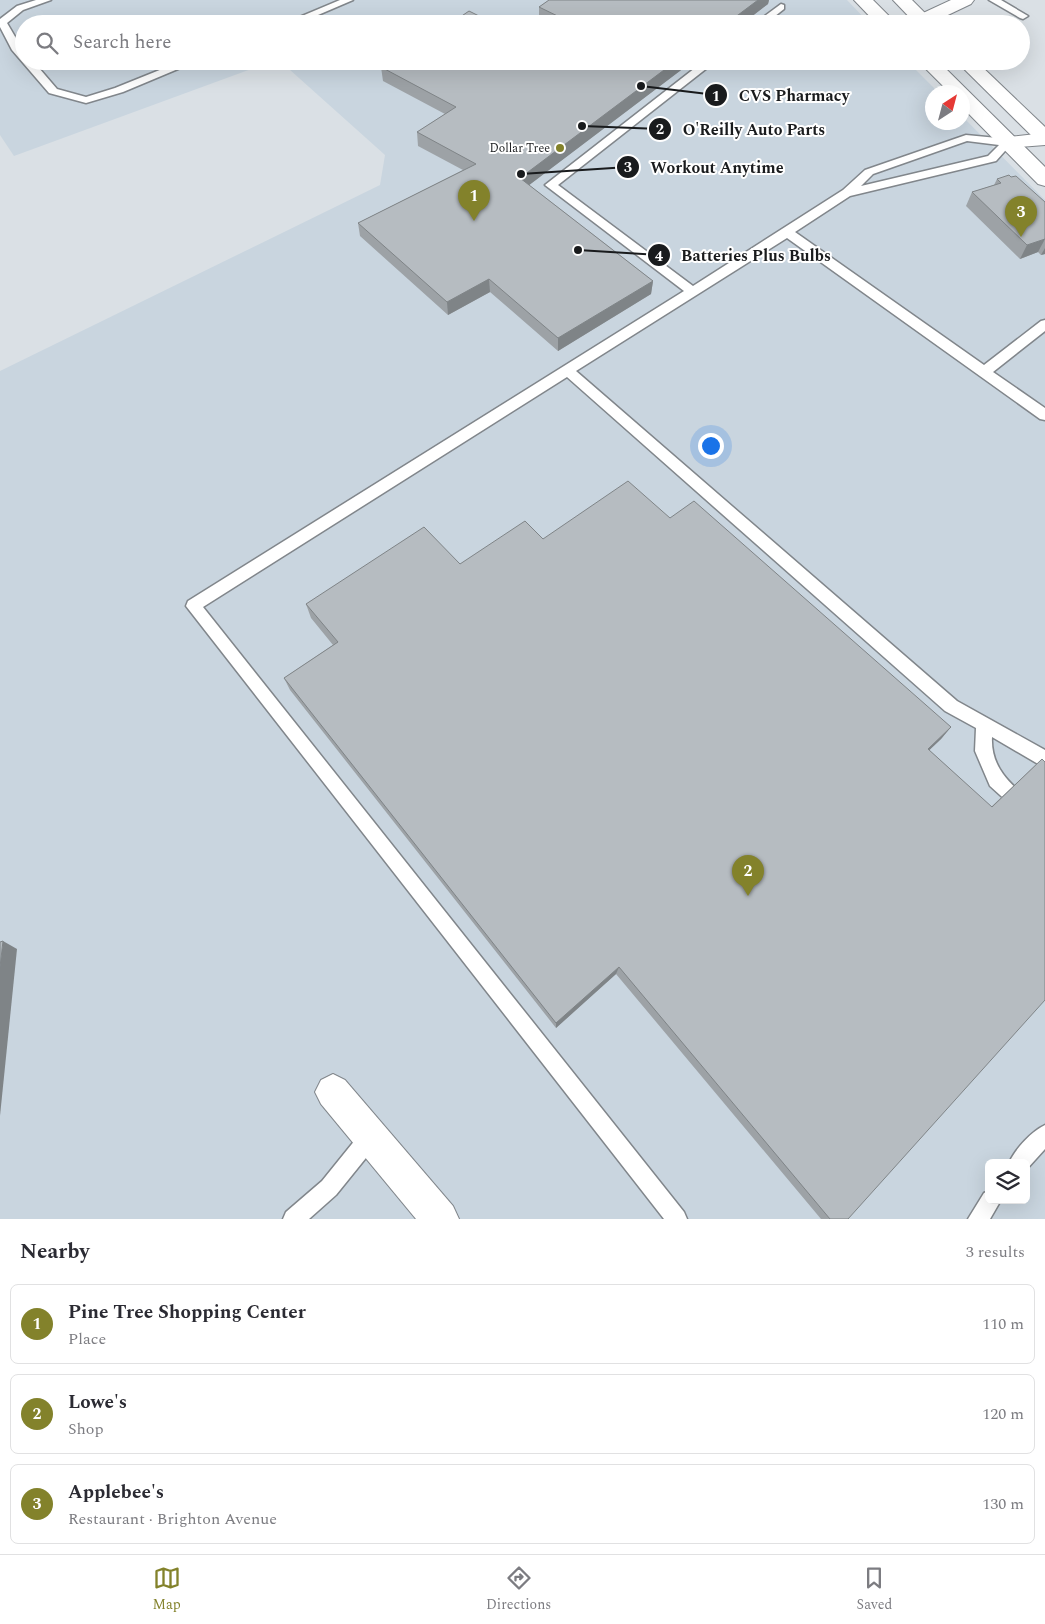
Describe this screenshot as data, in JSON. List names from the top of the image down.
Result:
{
  "places": [
    "CVS Pharmacy",
    "O'Reilly Auto Parts",
    "Dollar Tree",
    "Workout Anytime",
    "Batteries Plus Bulbs"
  ],
  "north": "top right",
  "page": {
    "search": "Search here",
    "pins": ["1", "3", "2"],
    "heading": ["Nearby", "3 results"],
    "list": [
      {
        "mark": "1",
        "name": "Pine Tree Shopping Center",
        "note": "Place",
        "value": "110 m"
      },
      {
        "mark": "2",
        "name": "Lowe's",
        "note": "Shop",
        "value": "120 m"
      },
      {
        "mark": "3",
        "name": "Applebee's",
        "note": "Restaurant · Brighton Avenue",
        "value": "130 m"
      }
    ],
    "nav": ["Map", "Directions", "Saved"]
  }
}
